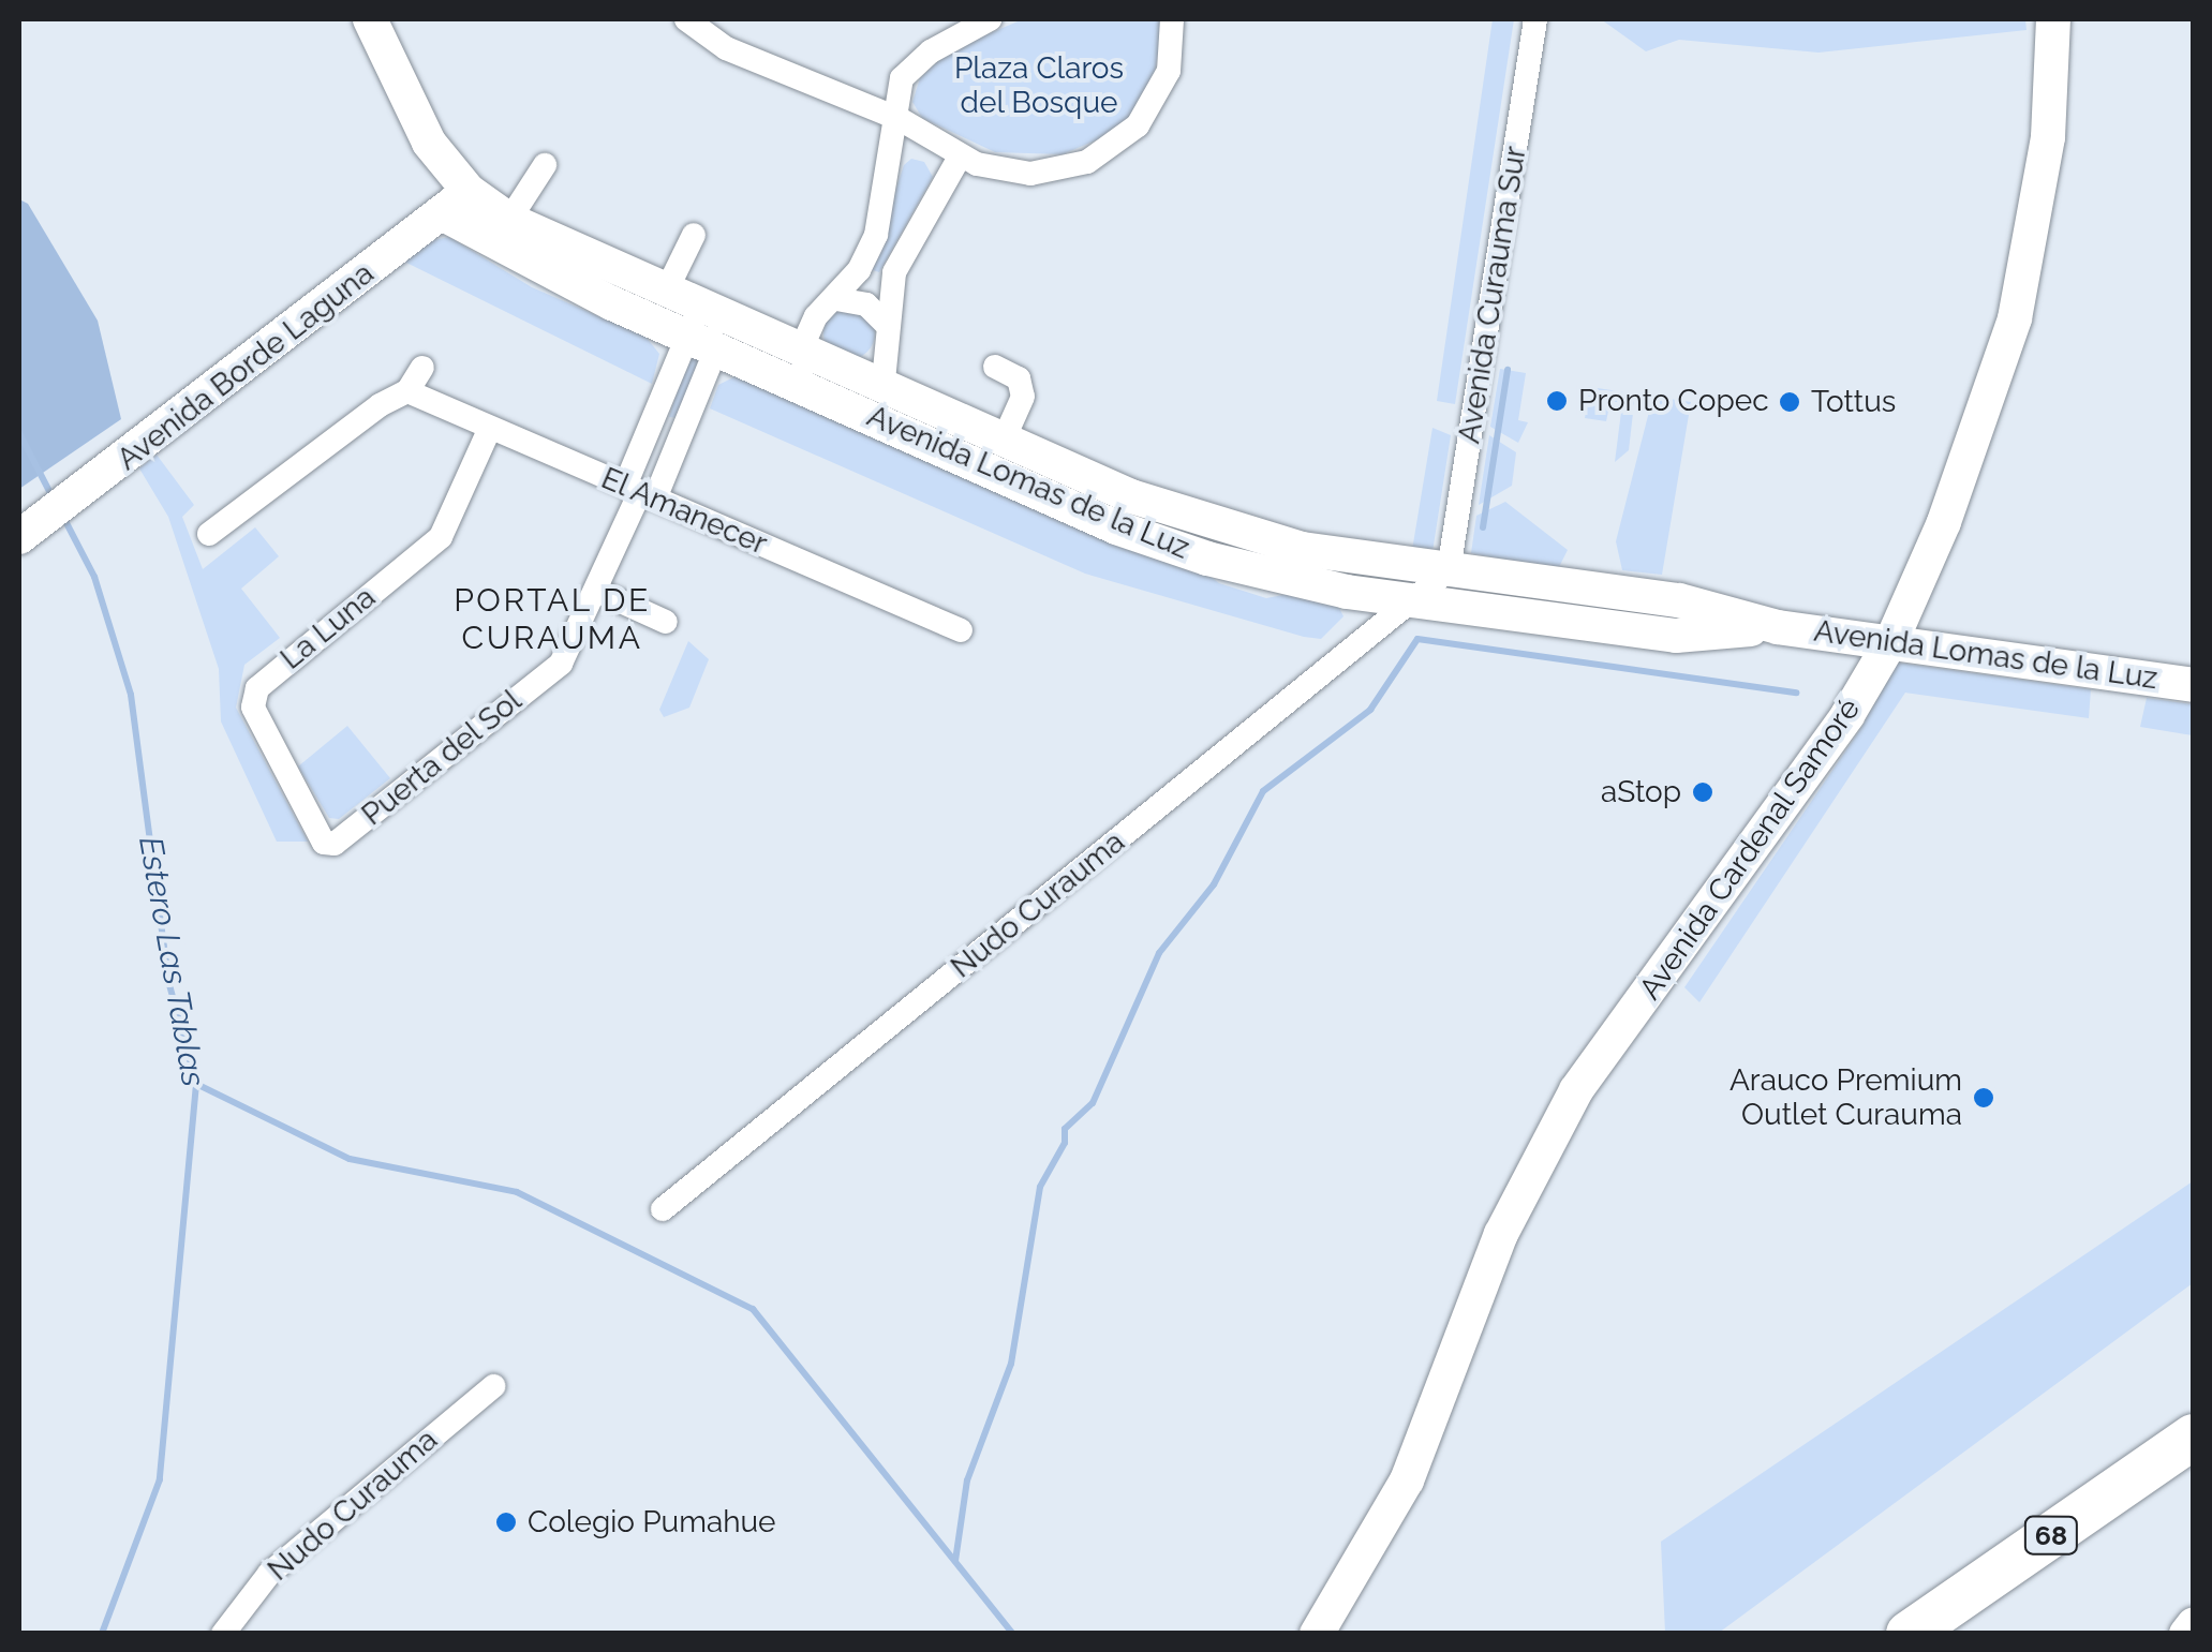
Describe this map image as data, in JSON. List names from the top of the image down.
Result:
{
  "streets": {
    "highway": ["68"],
    "street": [
      "Avenida Curauma Sur",
      "Avenida Borde Laguna",
      "Avenida Lomas de la Luz",
      "El Amanecer",
      "La Luna",
      "Puerta del Sol",
      "Avenida Cardenal Samoré",
      "Nudo Curauma"
    ]
  },
  "crossings": [
    ["Avenida Curauma Sur", "Avenida Lomas de la Luz"],
    ["Avenida Curauma Sur", "Nudo Curauma"],
    ["Avenida Borde Laguna", "Avenida Lomas de la Luz"],
    ["Avenida Lomas de la Luz", "Puerta del Sol"],
    ["Avenida Lomas de la Luz", "Avenida Cardenal Samoré"],
    ["Avenida Lomas de la Luz", "Nudo Curauma"],
    ["El Amanecer", "La Luna"],
    ["El Amanecer", "Puerta del Sol"],
    ["La Luna", "Puerta del Sol"]
  ],
  "districts": ["PORTAL DE CURAUMA"],
  "water": ["Estero Las Tablas"],
  "parks": ["Plaza Claros del Bosque"],
  "places": [
    "Pronto Copec",
    "Tottus",
    "aStop",
    "Arauco Premium Outlet Curauma",
    "Colegio Pumahue"
  ]
}
